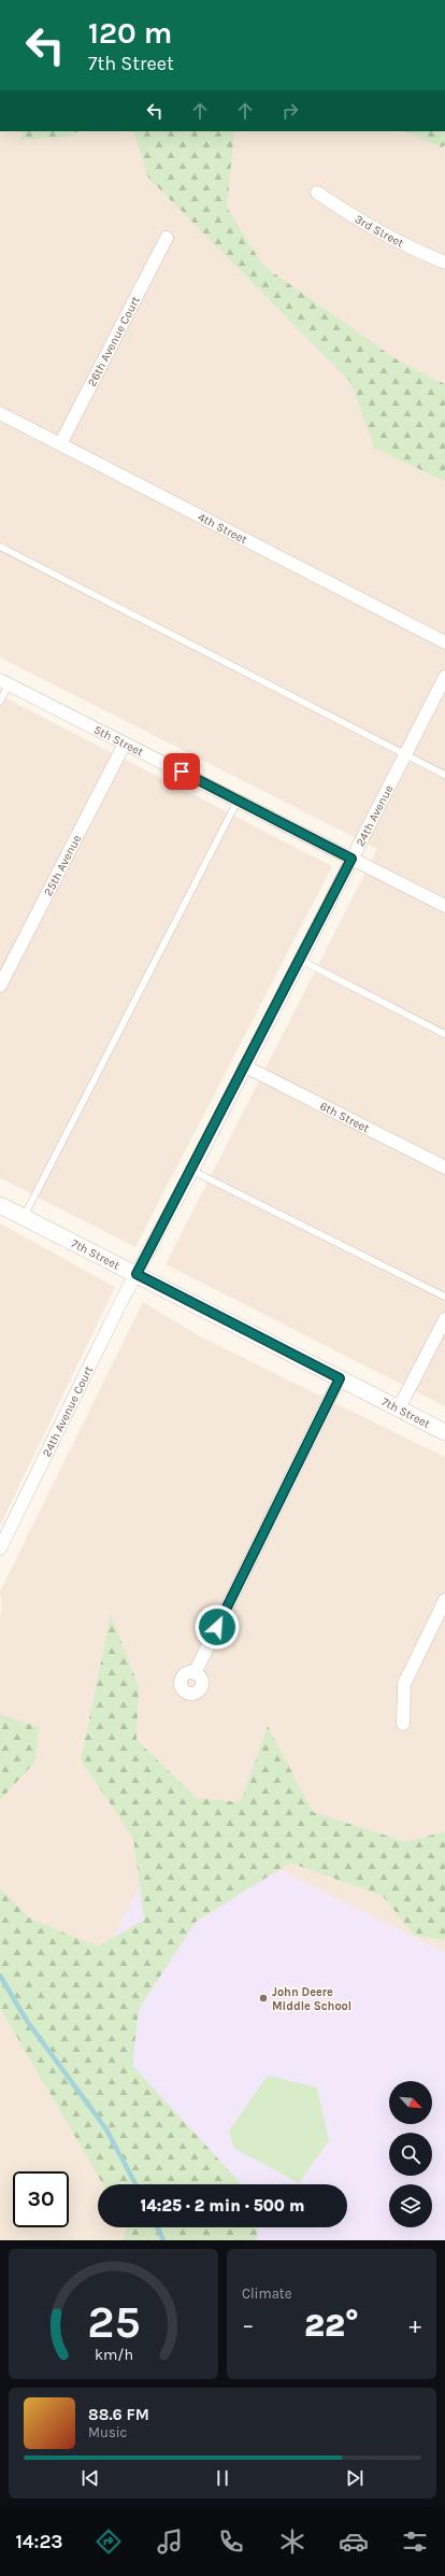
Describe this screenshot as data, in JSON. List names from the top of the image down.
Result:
{
  "streets": {
    "street": [
      "3rd Street",
      "26th Avenue Court",
      "4th Street",
      "5th Street",
      "24th Avenue",
      "25th Avenue",
      "6th Street",
      "7th Street",
      "24th Avenue Court"
    ]
  },
  "crossings": [
    ["26th Avenue Court", "4th Street"],
    ["5th Street", "24th Avenue"],
    ["5th Street", "25th Avenue"],
    ["24th Avenue", "6th Street"],
    ["24th Avenue", "7th Street"],
    ["24th Avenue", "24th Avenue Court"],
    ["7th Street", "24th Avenue Court"]
  ],
  "places": ["John Deere Middle School"],
  "north": "bottom right",
  "page": {
    "turn": ["120 m", "7th Street"],
    "limit": "30",
    "trip": "14:25 · 2 min · 500 m",
    "tile": "Climate",
    "heat": ["−", "22°", "+"],
    "song": ["88.6 FM", "Music"],
    "tabs": "14:23",
    "gauge": ["25", "km/h"]
  }
}
